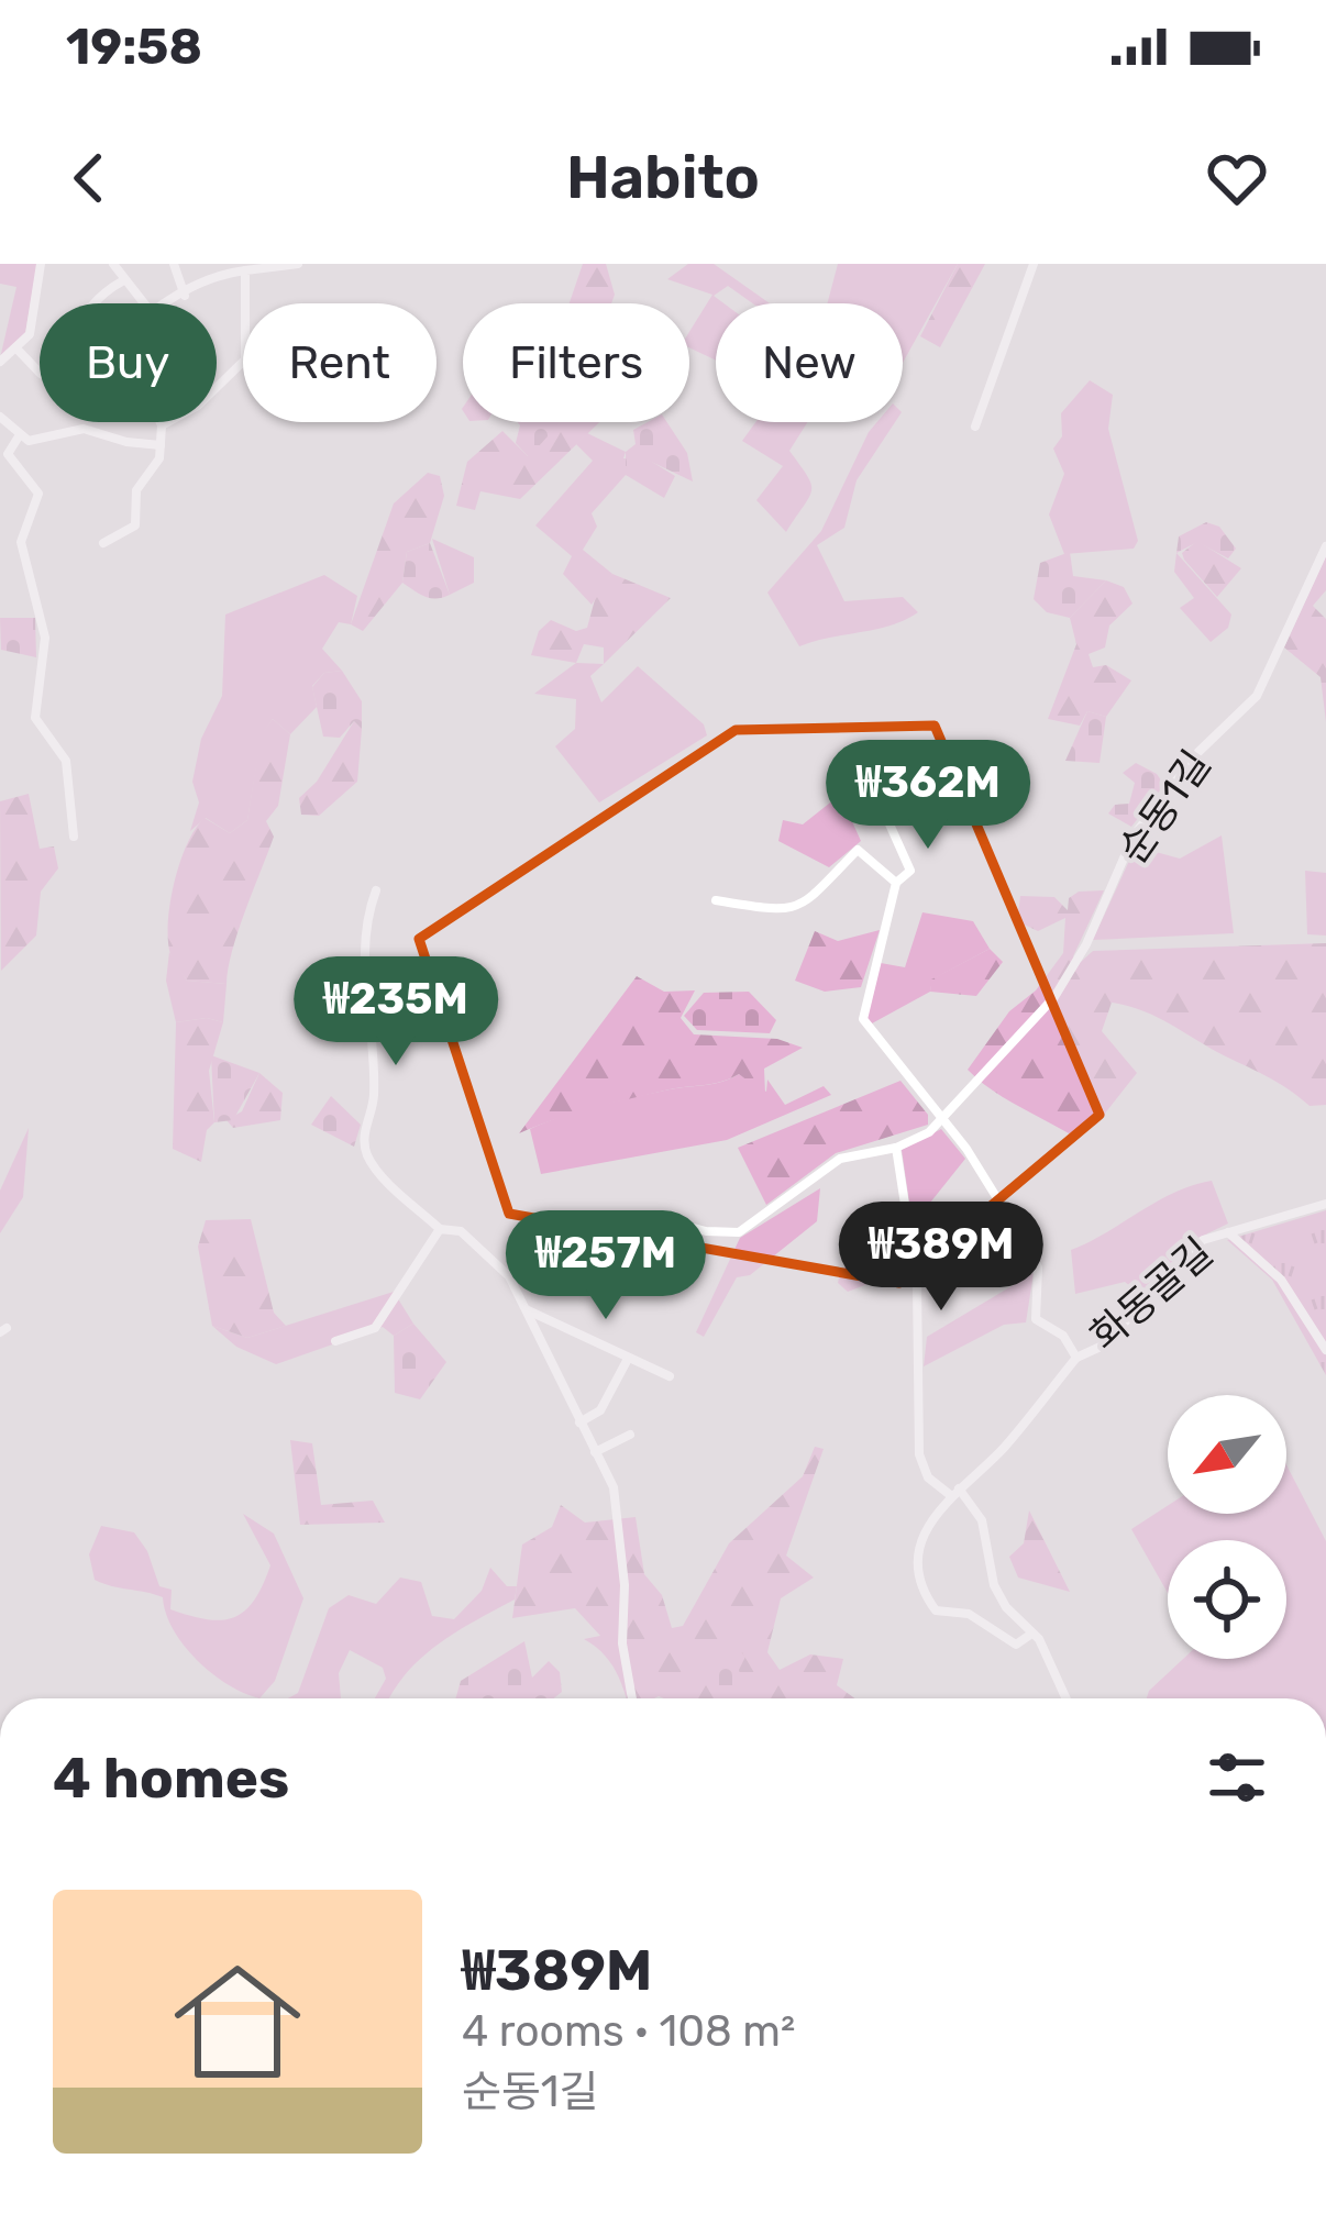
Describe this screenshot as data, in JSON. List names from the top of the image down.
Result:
{
  "streets": {
    "street": ["순동1길", "화동골길"]
  },
  "north": "bottom left",
  "page": {
    "status": "19:58",
    "header": "Habito",
    "chip": [
      "Buy",
      "Rent",
      "Filters",
      "New"
    ],
    "price": [
      "₩362M",
      "₩235M",
      "₩389M",
      "₩257M"
    ],
    "heading": "4 homes",
    "list": [
      {
        "name": "₩389M",
        "note": "4 rooms · 108 m² · 순동1길"
      }
    ]
  }
}
